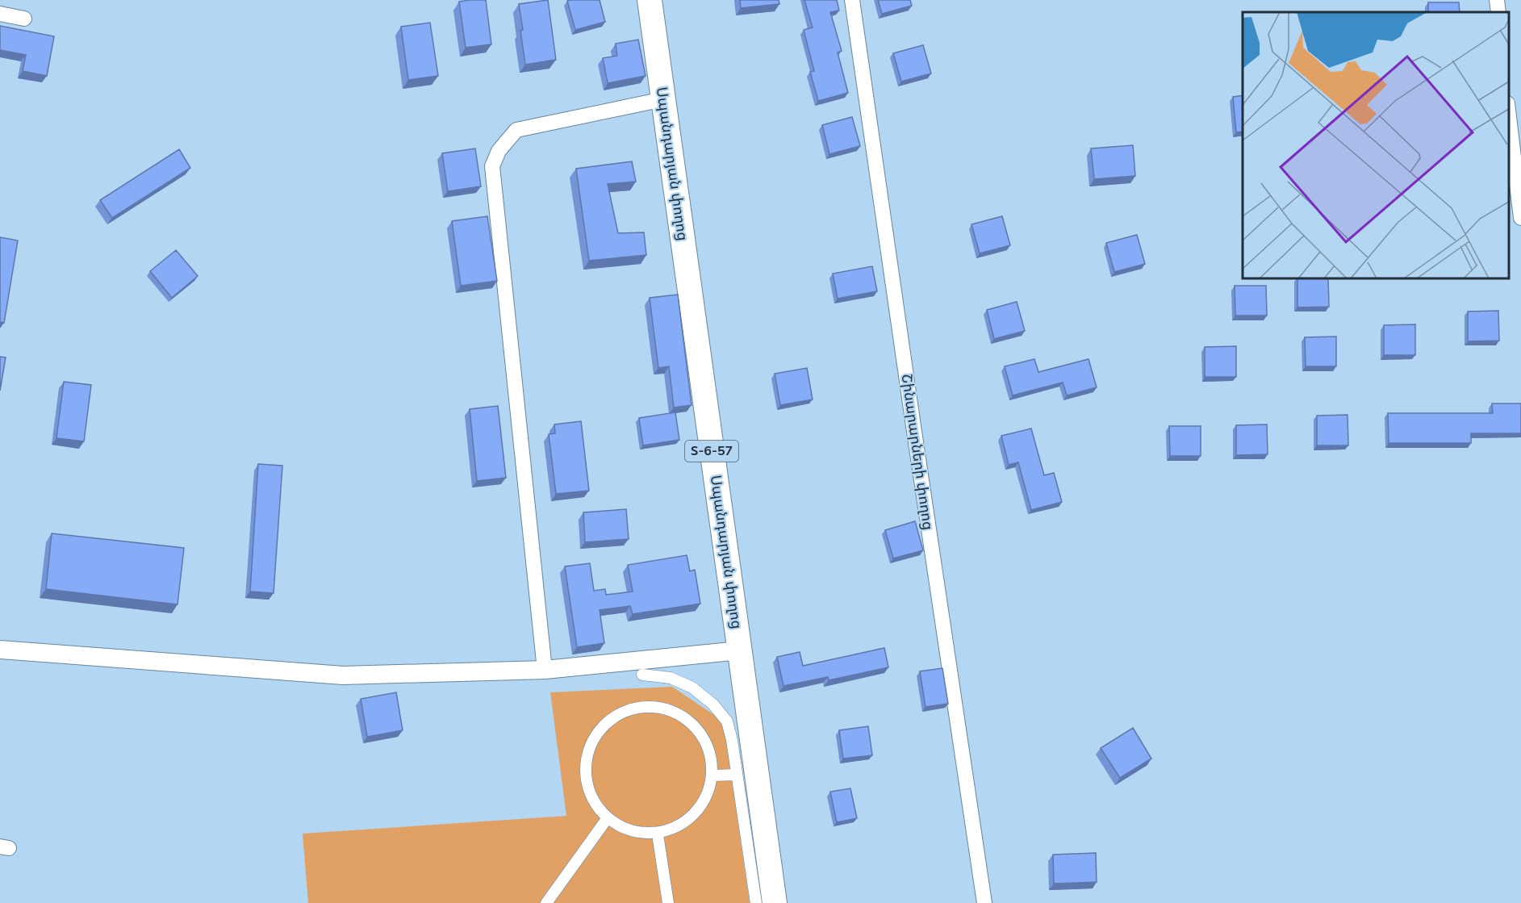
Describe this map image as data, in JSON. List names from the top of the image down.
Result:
{
  "streets": {
    "main road": ["Սպանդարյան փողոց", "Տ-6-57"],
    "street": ["Շինարարների փողոց"]
  }
}
